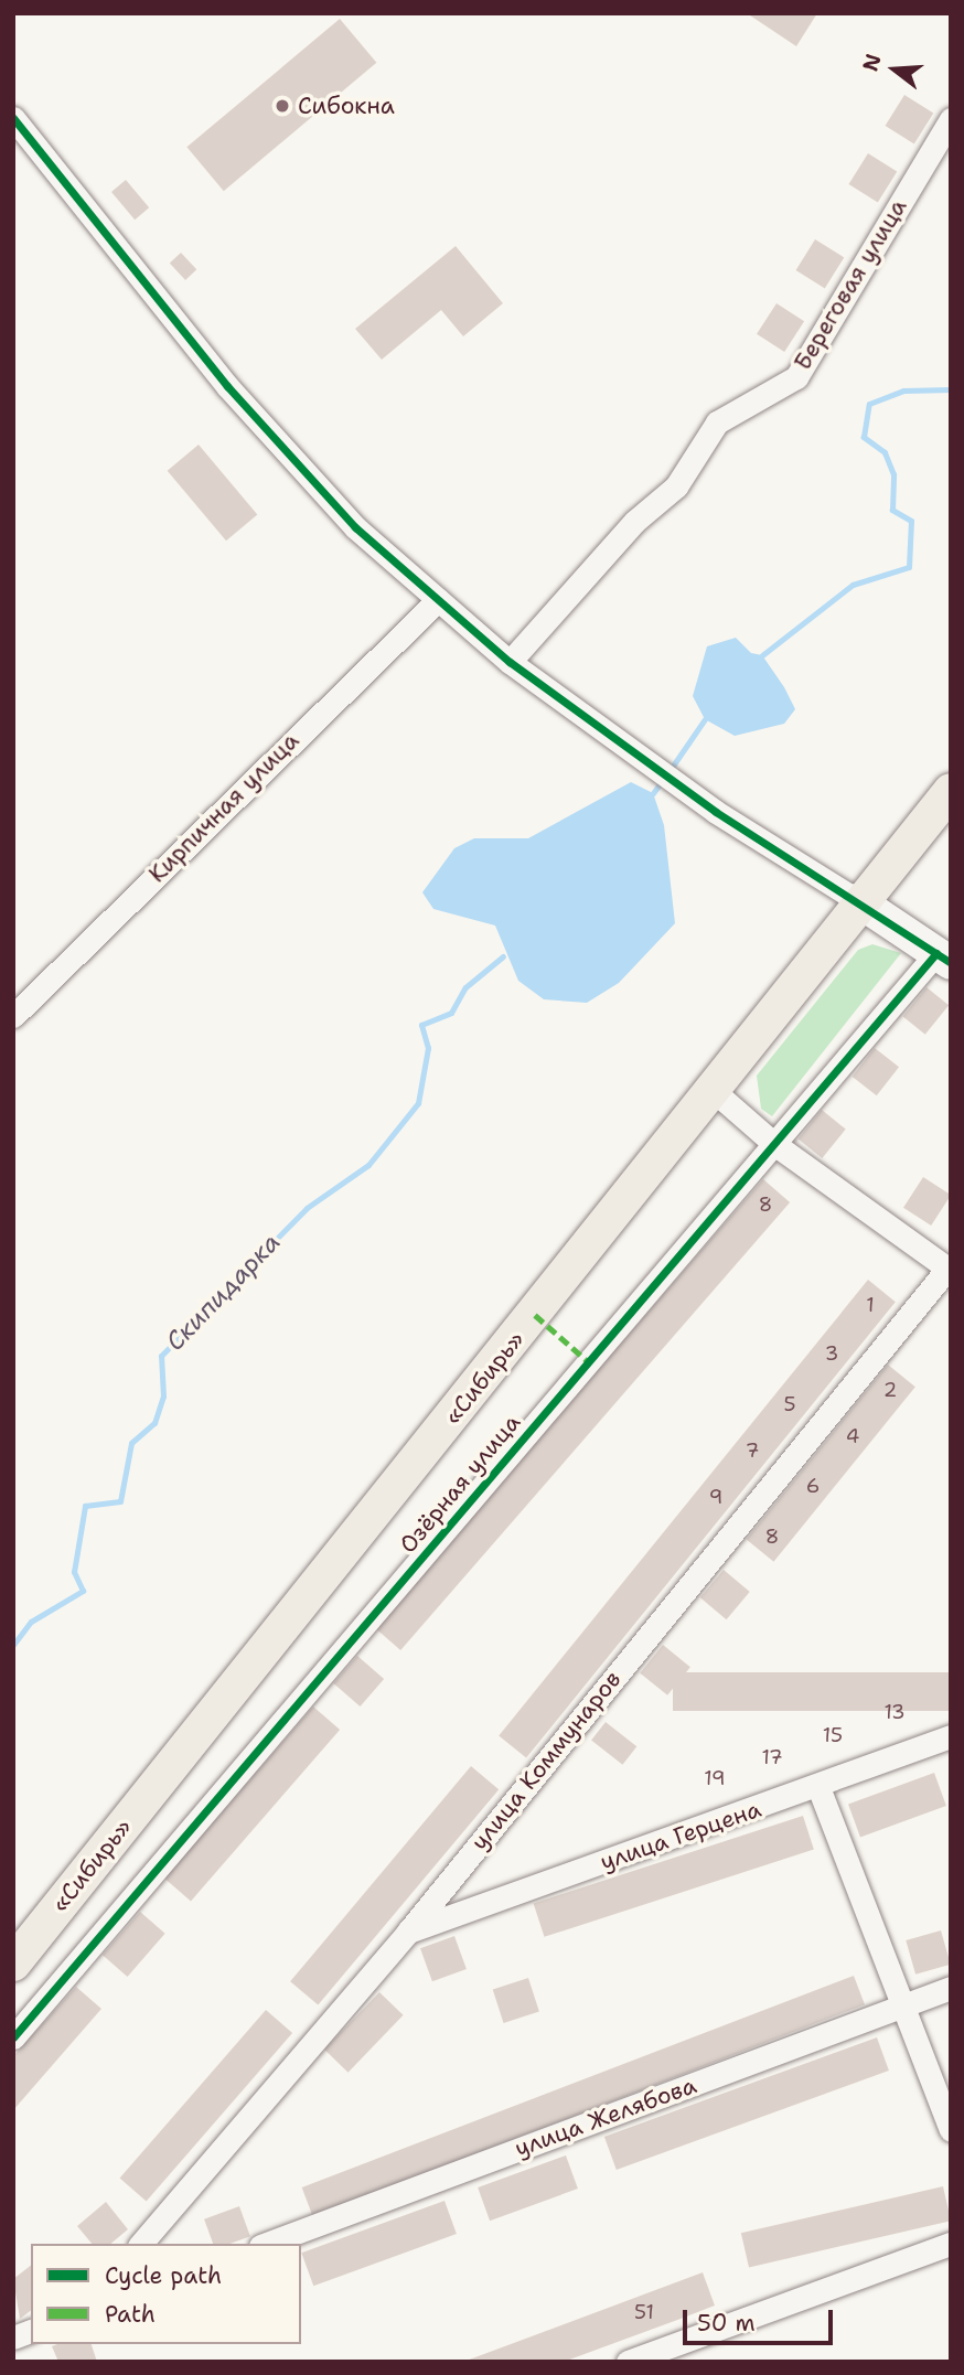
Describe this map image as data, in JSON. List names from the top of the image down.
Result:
{
  "streets": {
    "main road": ["«Сибирь»"],
    "street": [
      "Береговая улица",
      "Кирпичная улица",
      "Озёрная улица",
      "улица Коммунаров",
      "улица Герцена",
      "улица Желябова"
    ]
  },
  "crossings": [
    ["улица Коммунаров", "улица Герцена"]
  ],
  "water": ["Скипидарка"],
  "places": ["Сибокна"],
  "house_numbers": [
    "8",
    "1",
    "3",
    "2",
    "5",
    "4",
    "7",
    "6",
    "9",
    "8",
    "13",
    "15",
    "17",
    "19",
    "51"
  ],
  "legend": ["Cycle path", "Path"],
  "scale_bar": "50 m",
  "north": "left"
}
